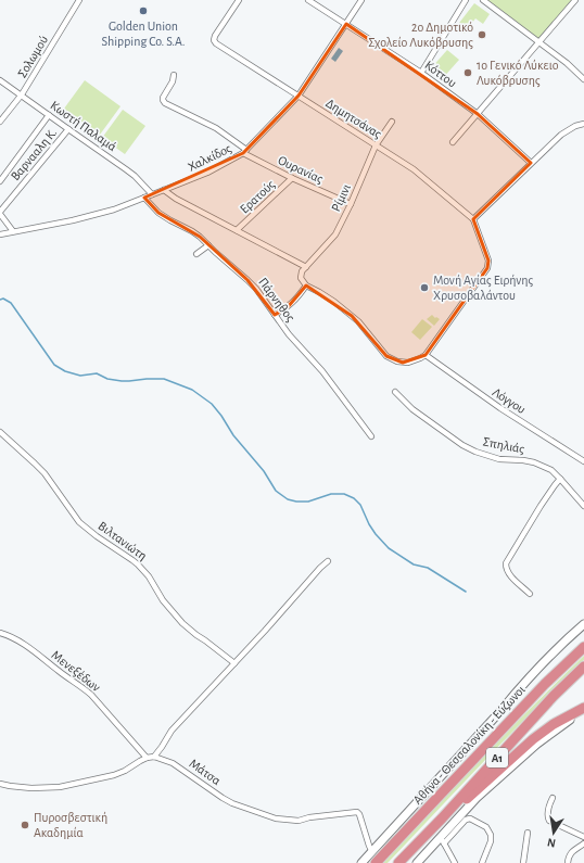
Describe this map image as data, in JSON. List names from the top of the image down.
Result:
{
  "streets": {
    "highway": ["Αθήνα - Θεσσαλονίκη - Εύζωνοι", "Α1"],
    "street": [
      "Σολωμού",
      "Κόττου",
      "Δημητσάνας",
      "Κωστή Παλαμά",
      "Βαρνααλη Κ.",
      "Χαλκίδος",
      "Ουρανίας",
      "Ερατούς",
      "Ρίμινι",
      "Πάρνηθος",
      "Λόγγου",
      "Σπηλιάς",
      "Βιλτανιώτη",
      "Μενεξέδων",
      "Μάτσα"
    ]
  },
  "crossings": [
    ["Σολωμού", "Κωστή Παλαμά"],
    ["Κόττου", "Χαλκίδος"],
    ["Δημητσάνας", "Χαλκίδος"],
    ["Δημητσάνας", "Ρίμινι"],
    ["Κωστή Παλαμά", "Βαρνααλη Κ."],
    ["Κωστή Παλαμά", "Χαλκίδος"],
    ["Χαλκίδος", "Ουρανίας"],
    ["Χαλκίδος", "Πάρνηθος"],
    ["Ουρανίας", "Ερατούς"],
    ["Ουρανίας", "Ρίμινι"],
    ["Μενεξέδων", "Μάτσα"]
  ],
  "places": [
    "Golden Union Shipping Co. S.A.",
    "2ο Δημοτικό Σχολείο Λυκόβρυσης",
    "1ο Γενικό Λύκειο Λυκόβρυσης",
    "Μονή Αγίας Ειρήνης Χρυσοβαλάντου",
    "Πυροσβεστική Ακαδημία"
  ],
  "north": "bottom"
}
